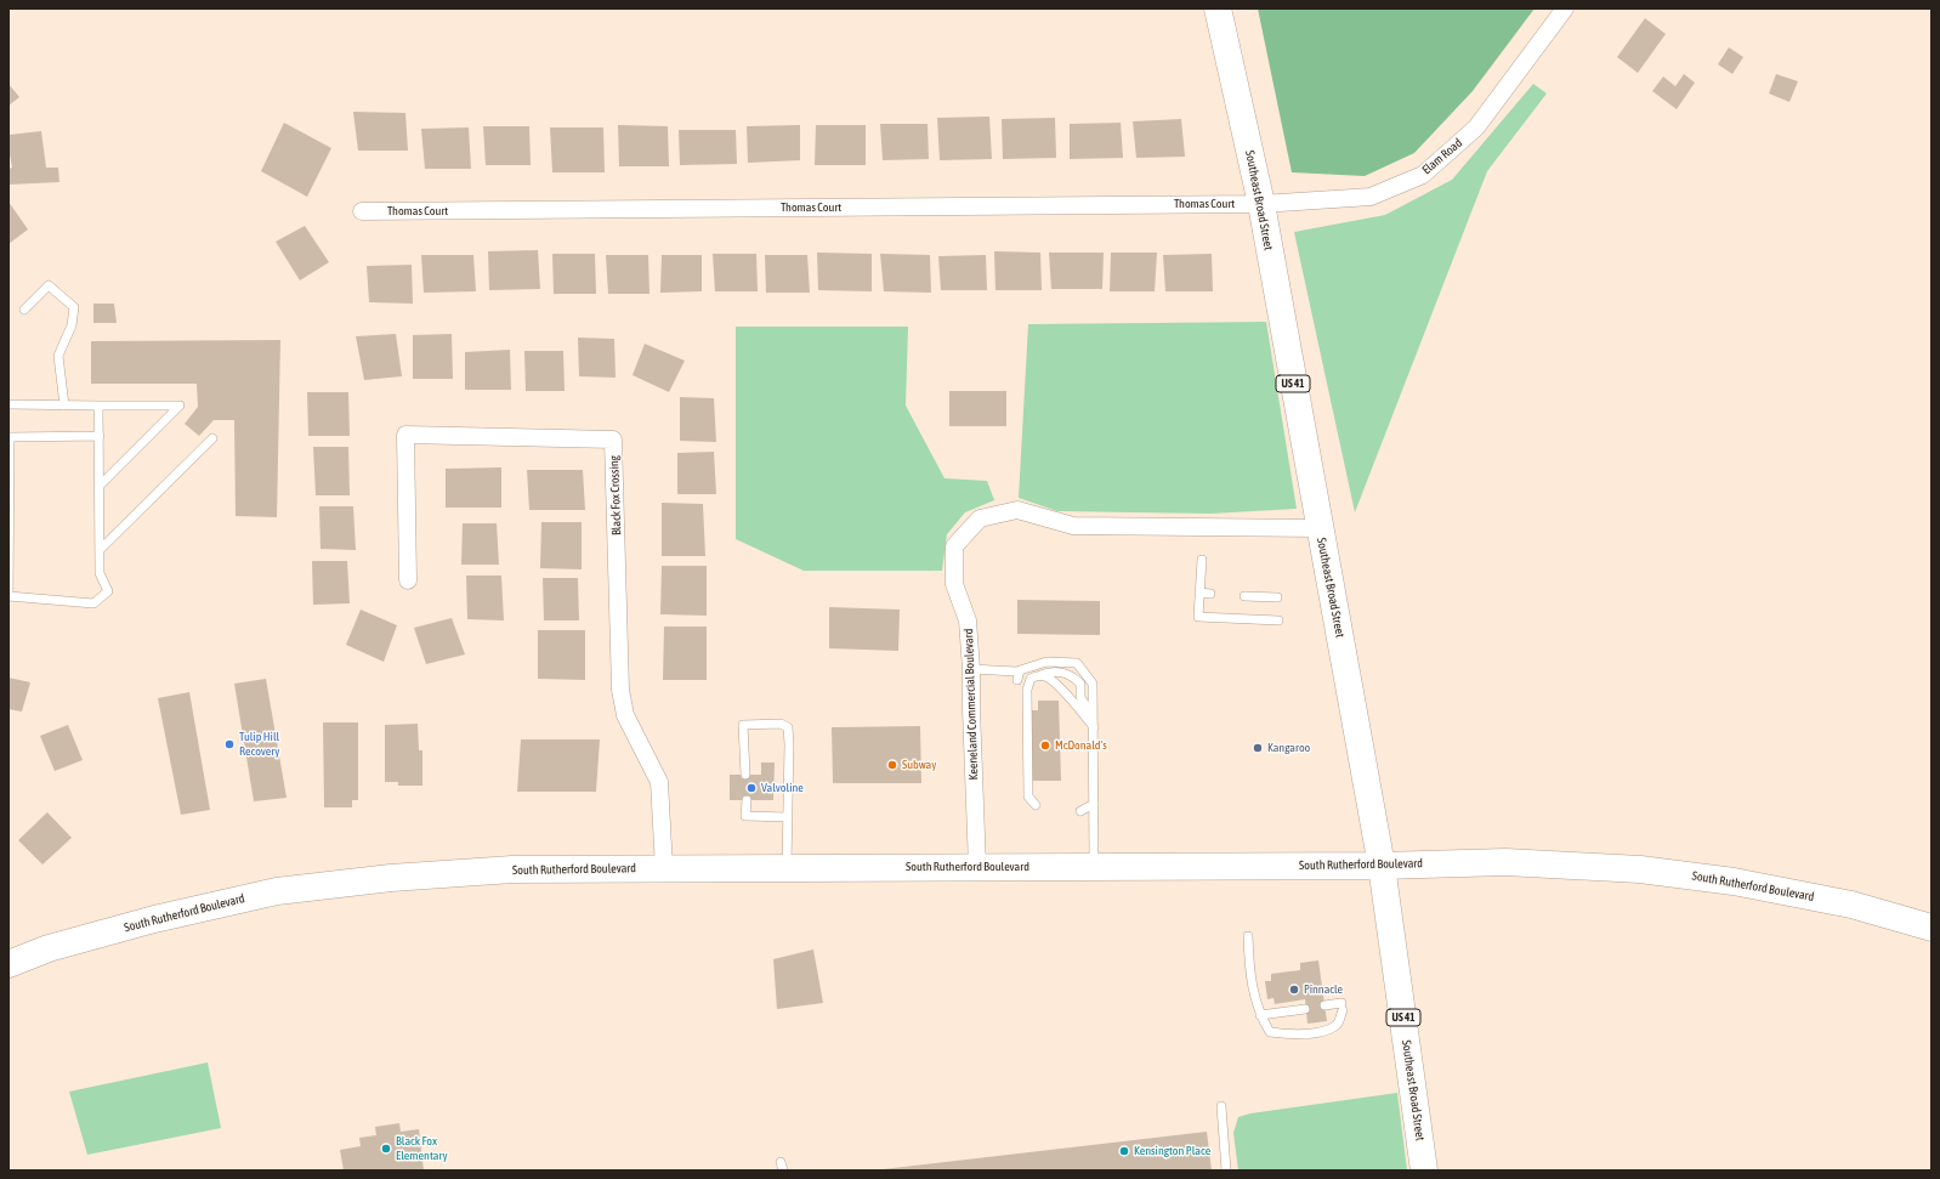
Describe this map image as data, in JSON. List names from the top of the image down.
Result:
{
  "streets": {
    "main road": ["Southeast Broad Street", "US 41", "South Rutherford Boulevard"],
    "street": [
      "Elam Road",
      "Thomas Court",
      "Black Fox Crossing",
      "Keeneland Commercial Boulevard"
    ]
  },
  "crossings": [
    ["Elam Road", "Southeast Broad Street"],
    ["Elam Road", "Thomas Court"],
    ["Southeast Broad Street", "Thomas Court"],
    ["Southeast Broad Street", "Keeneland Commercial Boulevard"],
    ["Southeast Broad Street", "South Rutherford Boulevard"],
    ["Black Fox Crossing", "South Rutherford Boulevard"],
    ["Keeneland Commercial Boulevard", "South Rutherford Boulevard"]
  ],
  "places": [
    "Tulip Hill Recovery",
    "McDonald's",
    "Kangaroo",
    "Subway",
    "Valvoline",
    "Pinnacle",
    "Black Fox Elementary",
    "Kensington Place"
  ]
}
